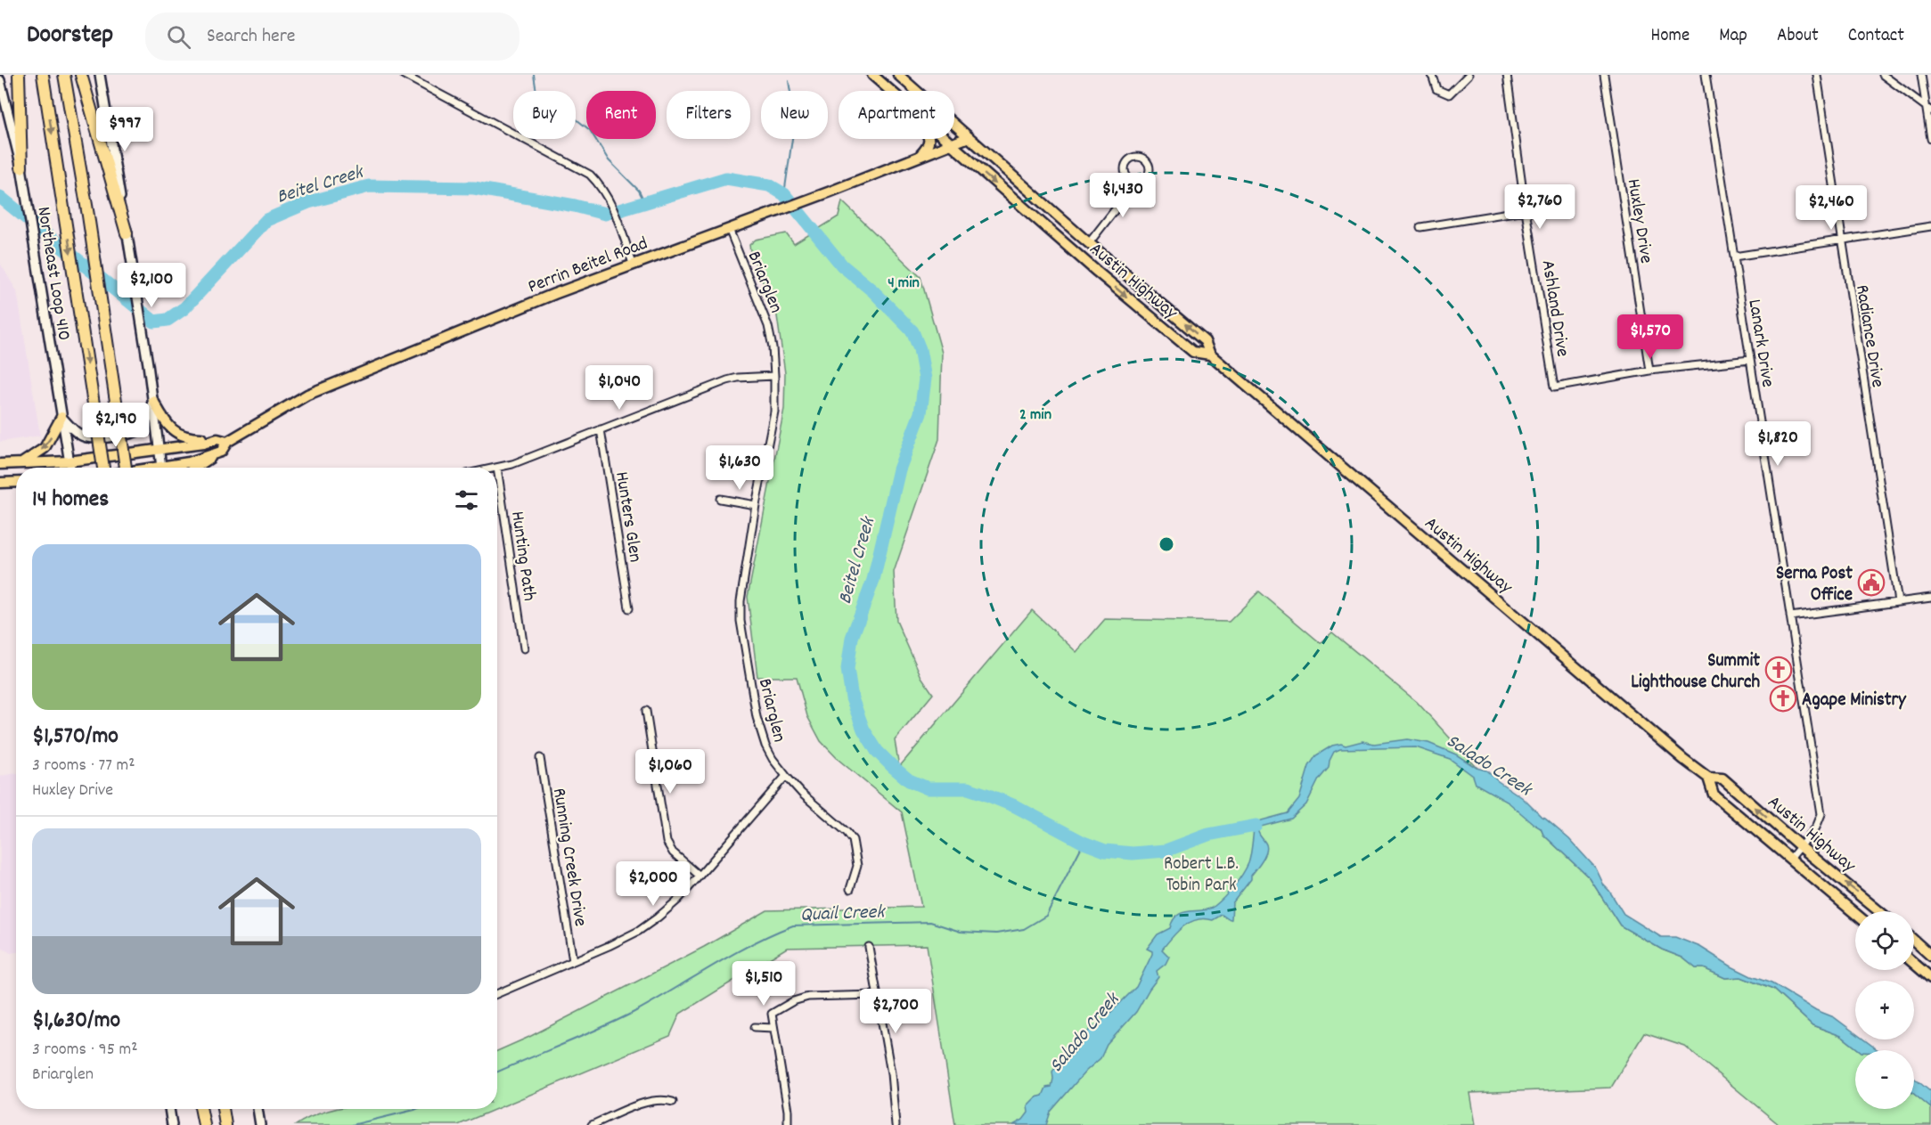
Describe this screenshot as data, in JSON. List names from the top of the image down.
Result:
{
  "streets": {
    "main road": ["Perrin Beitel Road", "Northeast Loop 410", "Austin Highway"],
    "street": [
      "Huxley Drive",
      "Briarglen",
      "Ashland Drive",
      "Radiance Drive",
      "Lanark Drive",
      "Hunters Glen",
      "Hunting Path",
      "Running Creek Drive"
    ]
  },
  "crossings": [
    ["Huxley Drive", "Ashland Drive"],
    ["Perrin Beitel Road", "Austin Highway"],
    ["Perrin Beitel Road", "Briarglen"],
    ["Austin Highway", "Lanark Drive"]
  ],
  "water": ["Beitel Creek", "Salado Creek", "Quail Creek"],
  "parks": ["Robert L.B. Tobin Park"],
  "places": {
    "public building": ["Serna Post Office"],
    "church": ["Summit Lighthouse Church", "Agape Ministry"]
  },
  "page": {
    "header": "Doorstep",
    "search": "Search here",
    "nav": [
      "Home",
      "Map",
      "About",
      "Contact"
    ],
    "chip": [
      "Buy",
      "Rent",
      "Filters",
      "New",
      "Apartment"
    ],
    "price": [
      "$997",
      "$1,430",
      "$2,760",
      "$2,460",
      "$2,100",
      "$1,570",
      "$1,040",
      "$2,190",
      "$1,820",
      "$1,630",
      "$1,060",
      "$2,000",
      "$1,510",
      "$2,700"
    ],
    "heading": "14 homes",
    "list": [
      {
        "name": "$1,570/mo",
        "note": "3 rooms · 77 m² · Huxley Drive"
      },
      {
        "name": "$1,630/mo",
        "note": "3 rooms · 95 m² · Briarglen"
      }
    ],
    "map_buttons": ["+", "−"]
  },
  "rings": ["4 min", "2 min"]
}
